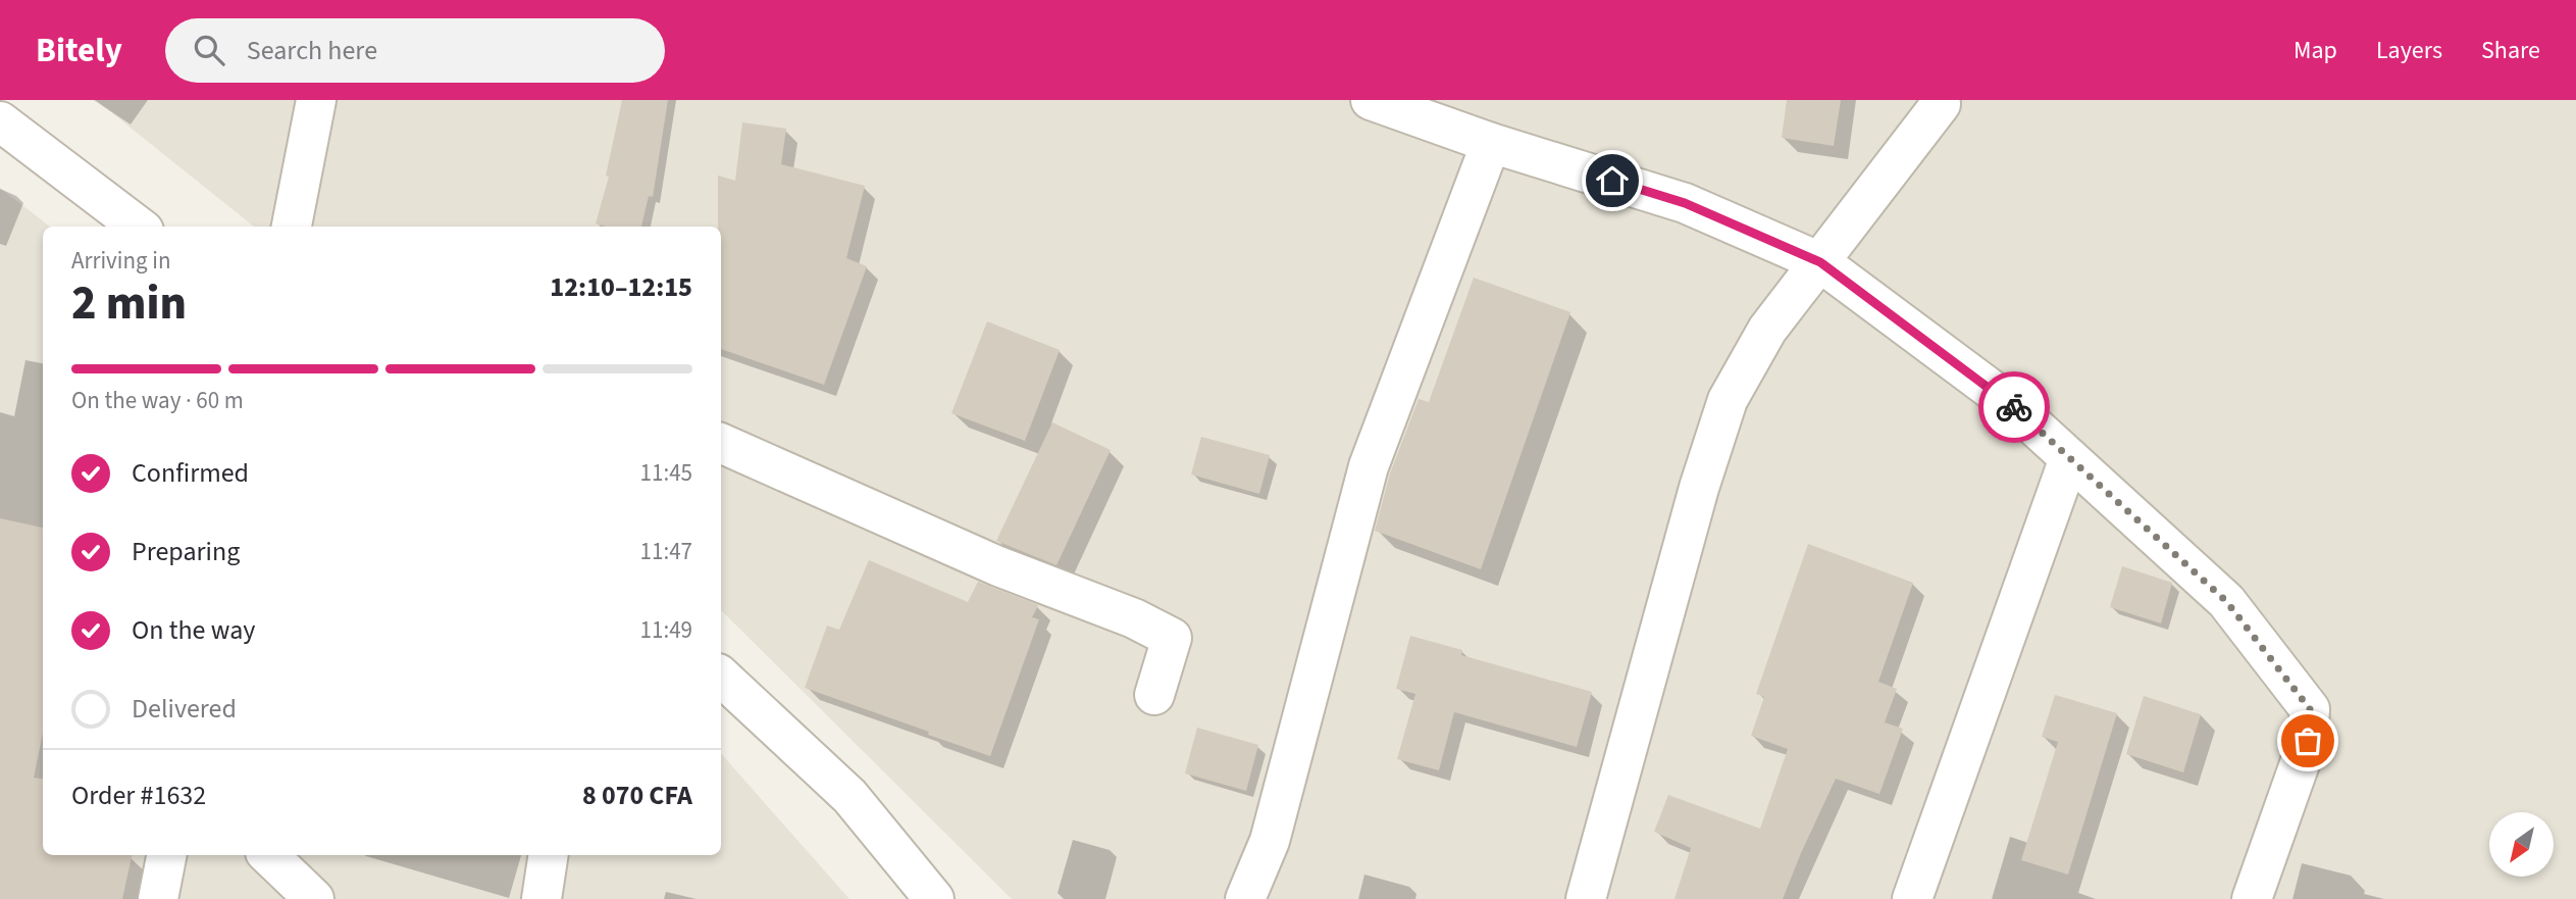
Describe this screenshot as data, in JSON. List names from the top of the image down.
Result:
{
  "north": "bottom left",
  "page": {
    "header": "Bitely",
    "search": "Search here",
    "nav": ["Map", "Layers", "Share"],
    "heading": ["2 min", "Arriving in", "12:10–12:15"],
    "panel": ["Order #1632", "8 070 CFA"],
    "bar": "On the way · 60 m",
    "list": [
      ["Confirmed", "11:45"],
      ["Preparing", "11:47"],
      ["On the way", "11:49"],
      "Delivered"
    ]
  }
}
